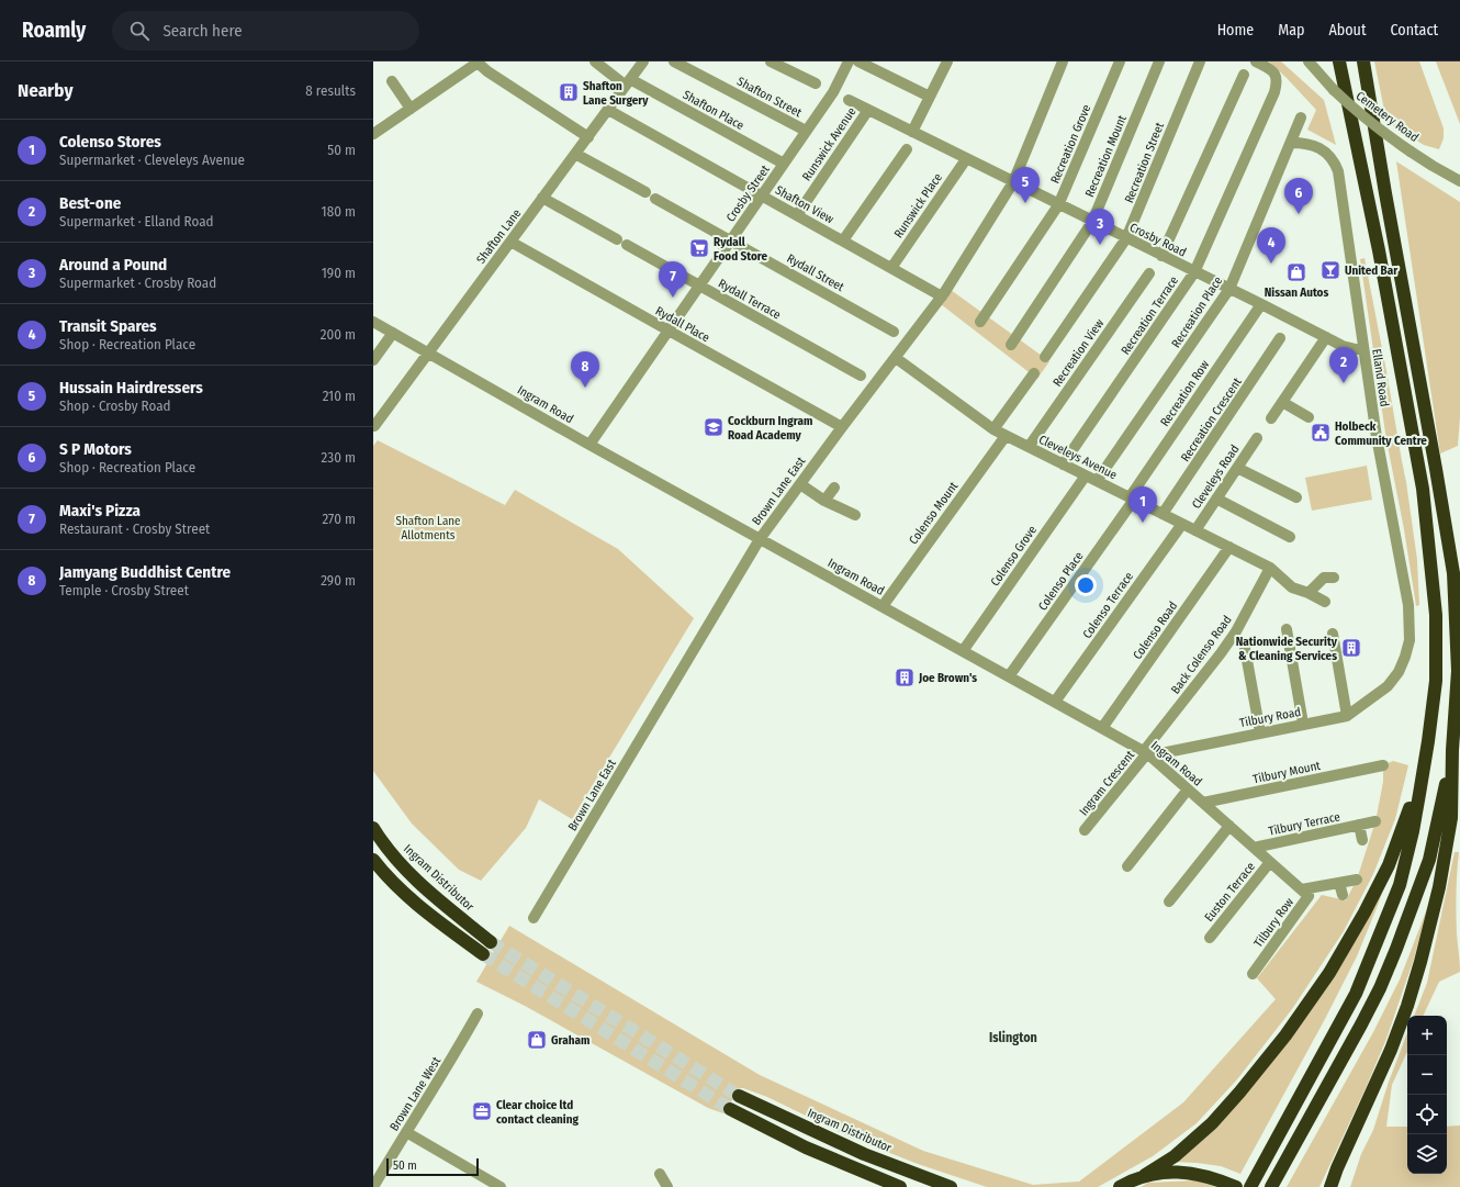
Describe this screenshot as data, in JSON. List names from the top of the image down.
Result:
{
  "streets": {
    "highway": ["Ingram Distributor"],
    "street": [
      "Shafton Street",
      "Shafton Place",
      "Cemetery Road",
      "Runswick Avenue",
      "Recreation Grove",
      "Recreation Mount",
      "Recreation Street",
      "Crosby Street",
      "Shafton View",
      "Runswick Place",
      "Shafton Lane",
      "Crosby Road",
      "Rydall Street",
      "Rydall Terrace",
      "Recreation Place",
      "Recreation Terrace",
      "Rydall Place",
      "Recreation View",
      "Elland Road",
      "Recreation Row",
      "Ingram Road",
      "Recreation Crescent",
      "Cleveleys Avenue",
      "Cleveleys Road",
      "Brown Lane East",
      "Colenso Mount",
      "Colenso Grove",
      "Colenso Place",
      "Colenso Terrace",
      "Colenso Road",
      "Back Colenso Road",
      "Tilbury Road",
      "Tilbury Mount",
      "Ingram Crescent",
      "Tilbury Terrace",
      "Euston Terrace",
      "Tilbury Row",
      "Brown Lane West"
    ]
  },
  "crossings": [
    ["Shafton Street", "Crosby Street"],
    ["Shafton Place", "Crosby Street"],
    ["Shafton Place", "Shafton Lane"],
    ["Runswick Avenue", "Shafton View"],
    ["Runswick Avenue", "Crosby Road"],
    ["Recreation Grove", "Crosby Road"],
    ["Recreation Mount", "Crosby Road"],
    ["Recreation Street", "Crosby Road"],
    ["Crosby Street", "Shafton View"],
    ["Crosby Street", "Rydall Street"],
    ["Crosby Street", "Rydall Terrace"],
    ["Crosby Street", "Rydall Place"],
    ["Crosby Street", "Ingram Road"],
    ["Shafton View", "Runswick Place"],
    ["Shafton View", "Shafton Lane"],
    ["Shafton View", "Brown Lane East"],
    ["Runswick Place", "Crosby Road"],
    ["Shafton Lane", "Rydall Street"],
    ["Shafton Lane", "Rydall Place"],
    ["Shafton Lane", "Ingram Road"],
    ["Crosby Road", "Recreation Place"],
    ["Crosby Road", "Recreation Terrace"],
    ["Crosby Road", "Elland Road"],
    ["Crosby Road", "Recreation Row"],
    ["Crosby Road", "Brown Lane East"],
    ["Recreation Place", "Elland Road"],
    ["Recreation Place", "Cleveleys Avenue"],
    ["Recreation Terrace", "Cleveleys Avenue"],
    ["Rydall Place", "Brown Lane East"],
    ["Recreation View", "Cleveleys Avenue"],
    ["Elland Road", "Tilbury Road"],
    ["Recreation Row", "Cleveleys Avenue"],
    ["Recreation Row", "Colenso Place"],
    ["Ingram Road", "Brown Lane East"],
    ["Ingram Road", "Colenso Mount"],
    ["Ingram Road", "Colenso Grove"],
    ["Ingram Road", "Colenso Place"],
    ["Ingram Road", "Colenso Terrace"],
    ["Ingram Road", "Colenso Road"],
    ["Ingram Road", "Back Colenso Road"],
    ["Ingram Road", "Tilbury Road"],
    ["Ingram Road", "Tilbury Mount"],
    ["Ingram Road", "Ingram Crescent"],
    ["Ingram Road", "Tilbury Terrace"],
    ["Ingram Road", "Euston Terrace"],
    ["Ingram Road", "Tilbury Row"],
    ["Recreation Crescent", "Cleveleys Avenue"],
    ["Cleveleys Avenue", "Cleveleys Road"],
    ["Cleveleys Avenue", "Brown Lane East"],
    ["Cleveleys Avenue", "Colenso Mount"],
    ["Cleveleys Avenue", "Colenso Grove"],
    ["Cleveleys Avenue", "Colenso Place"],
    ["Cleveleys Avenue", "Colenso Terrace"],
    ["Cleveleys Avenue", "Colenso Road"],
    ["Cleveleys Avenue", "Back Colenso Road"],
    ["Back Colenso Road", "Tilbury Road"],
    ["Back Colenso Road", "Ingram Crescent"],
    ["Tilbury Road", "Ingram Crescent"]
  ],
  "districts": ["Islington"],
  "parks": ["Shafton Lane Allotments"],
  "places": {
    "building": ["Shafton Lane Surgery", "Nationwide Security & Cleaning Services", "Joe Brown's"],
    "supermarket": ["Rydall Food Store"],
    "bar": ["United Bar"],
    "shop": ["Nissan Autos", "Graham"],
    "school or university": ["Cockburn Ingram Road Academy"],
    "public building": ["Holbeck Community Centre"],
    "office": ["Clear choice ltd contact cleaning"]
  },
  "scale_bar": "50 m",
  "page": {
    "header": "Roamly",
    "search": "Search here",
    "nav": [
      "Home",
      "Map",
      "About",
      "Contact"
    ],
    "heading": ["Nearby", "8 results"],
    "list": [
      {
        "mark": "1",
        "name": "Colenso Stores",
        "note": "Supermarket · Cleveleys Avenue",
        "value": "50 m"
      },
      {
        "mark": "2",
        "name": "Best-one",
        "note": "Supermarket · Elland Road",
        "value": "180 m"
      },
      {
        "mark": "3",
        "name": "Around a Pound",
        "note": "Supermarket · Crosby Road",
        "value": "190 m"
      },
      {
        "mark": "4",
        "name": "Transit Spares",
        "note": "Shop · Recreation Place",
        "value": "200 m"
      },
      {
        "mark": "5",
        "name": "Hussain Hairdressers",
        "note": "Shop · Crosby Road",
        "value": "210 m"
      },
      {
        "mark": "6",
        "name": "S P Motors",
        "note": "Shop · Recreation Place",
        "value": "230 m"
      },
      {
        "mark": "7",
        "name": "Maxi's Pizza",
        "note": "Restaurant · Crosby Street",
        "value": "270 m"
      },
      {
        "mark": "8",
        "name": "Jamyang Buddhist Centre",
        "note": "Temple · Crosby Street",
        "value": "290 m"
      }
    ],
    "pins": [
      "5",
      "6",
      "3",
      "4",
      "7",
      "2",
      "8",
      "1"
    ],
    "map_buttons": ["+", "−"],
    "scale": "50 m"
  }
}
